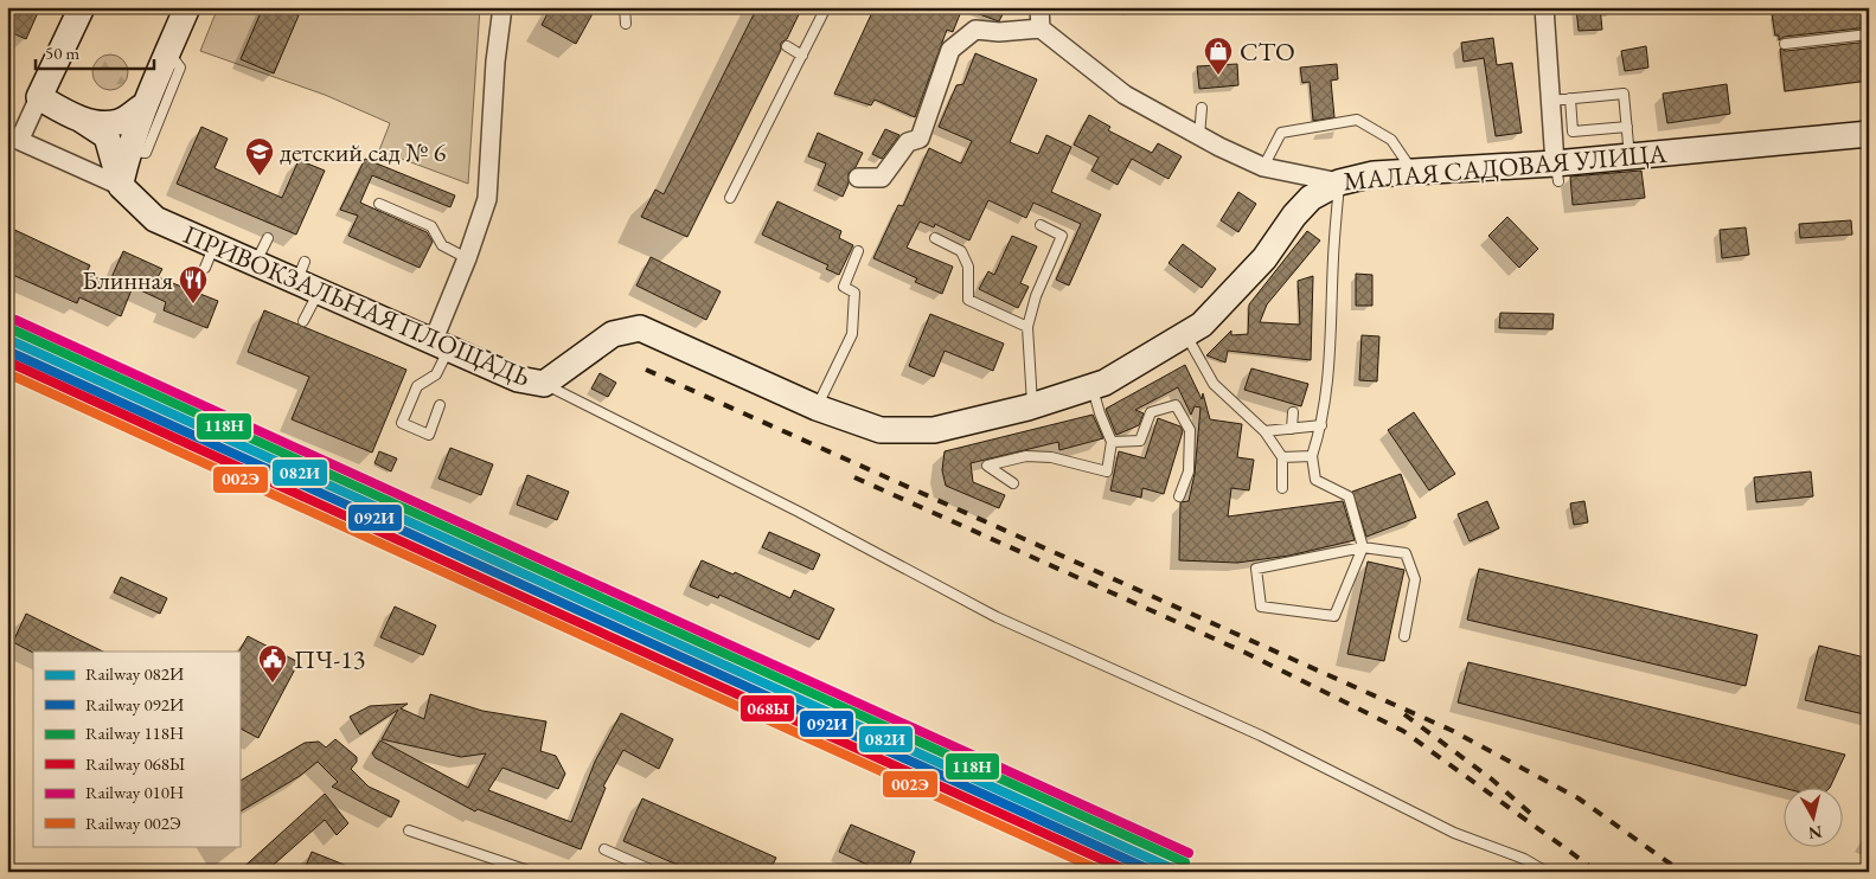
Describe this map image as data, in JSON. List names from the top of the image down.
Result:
{
  "streets": {
    "street": ["МАЛАЯ САДОВАЯ УЛИЦА", "ПРИВОКЗАЛЬНАЯ ПЛОЩАДЬ"]
  },
  "crossings": [
    ["МАЛАЯ САДОВАЯ УЛИЦА", "ПРИВОКЗАЛЬНАЯ ПЛОЩАДЬ"]
  ],
  "places": {
    "shop": ["СТО"],
    "school or university": ["детский сад № 6"],
    "restaurant": ["Блинная"],
    "public building": ["ПЧ-13"]
  },
  "lines": [
    "rail line 010Н",
    "rail line 118Н",
    "rail line 082И",
    "rail line 092И",
    "rail line 068Ы",
    "rail line 002Э"
  ],
  "legend": [
    "Railway 082И",
    "Railway 092И",
    "Railway 118Н",
    "Railway 068Ы",
    "Railway 010Н",
    "Railway 002Э"
  ],
  "scale_bar": "50 m",
  "north": "bottom"
}
